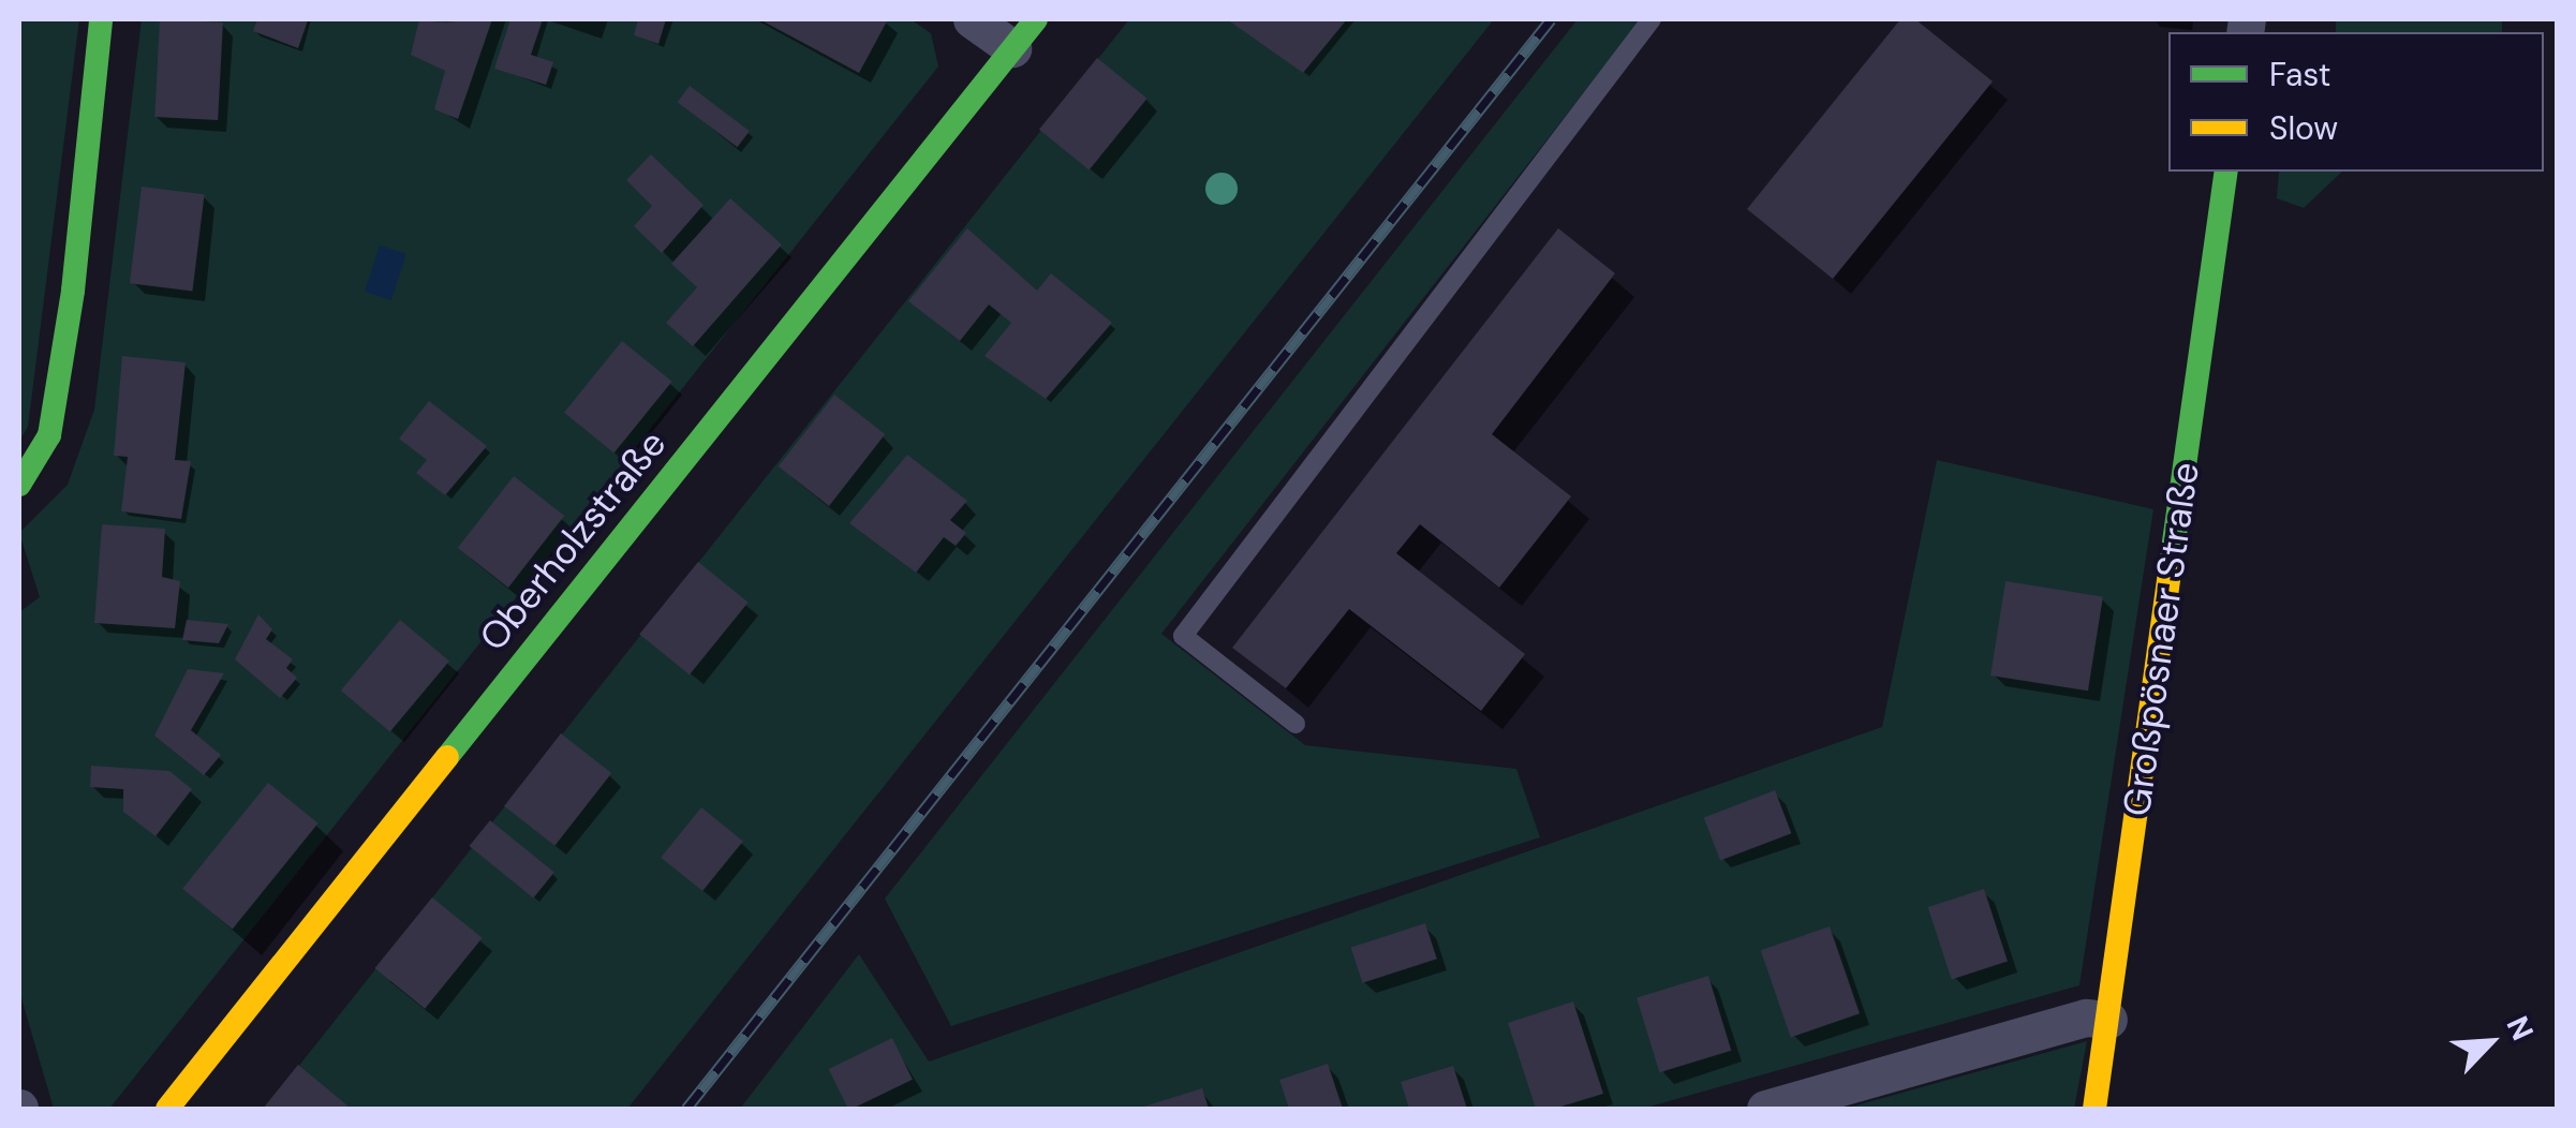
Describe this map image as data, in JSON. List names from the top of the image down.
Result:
{
  "streets": {
    "street": ["Oberholzstraße", "Großpösnaer Straße"]
  },
  "legend": ["Fast", "Slow"],
  "north": "top right"
}
